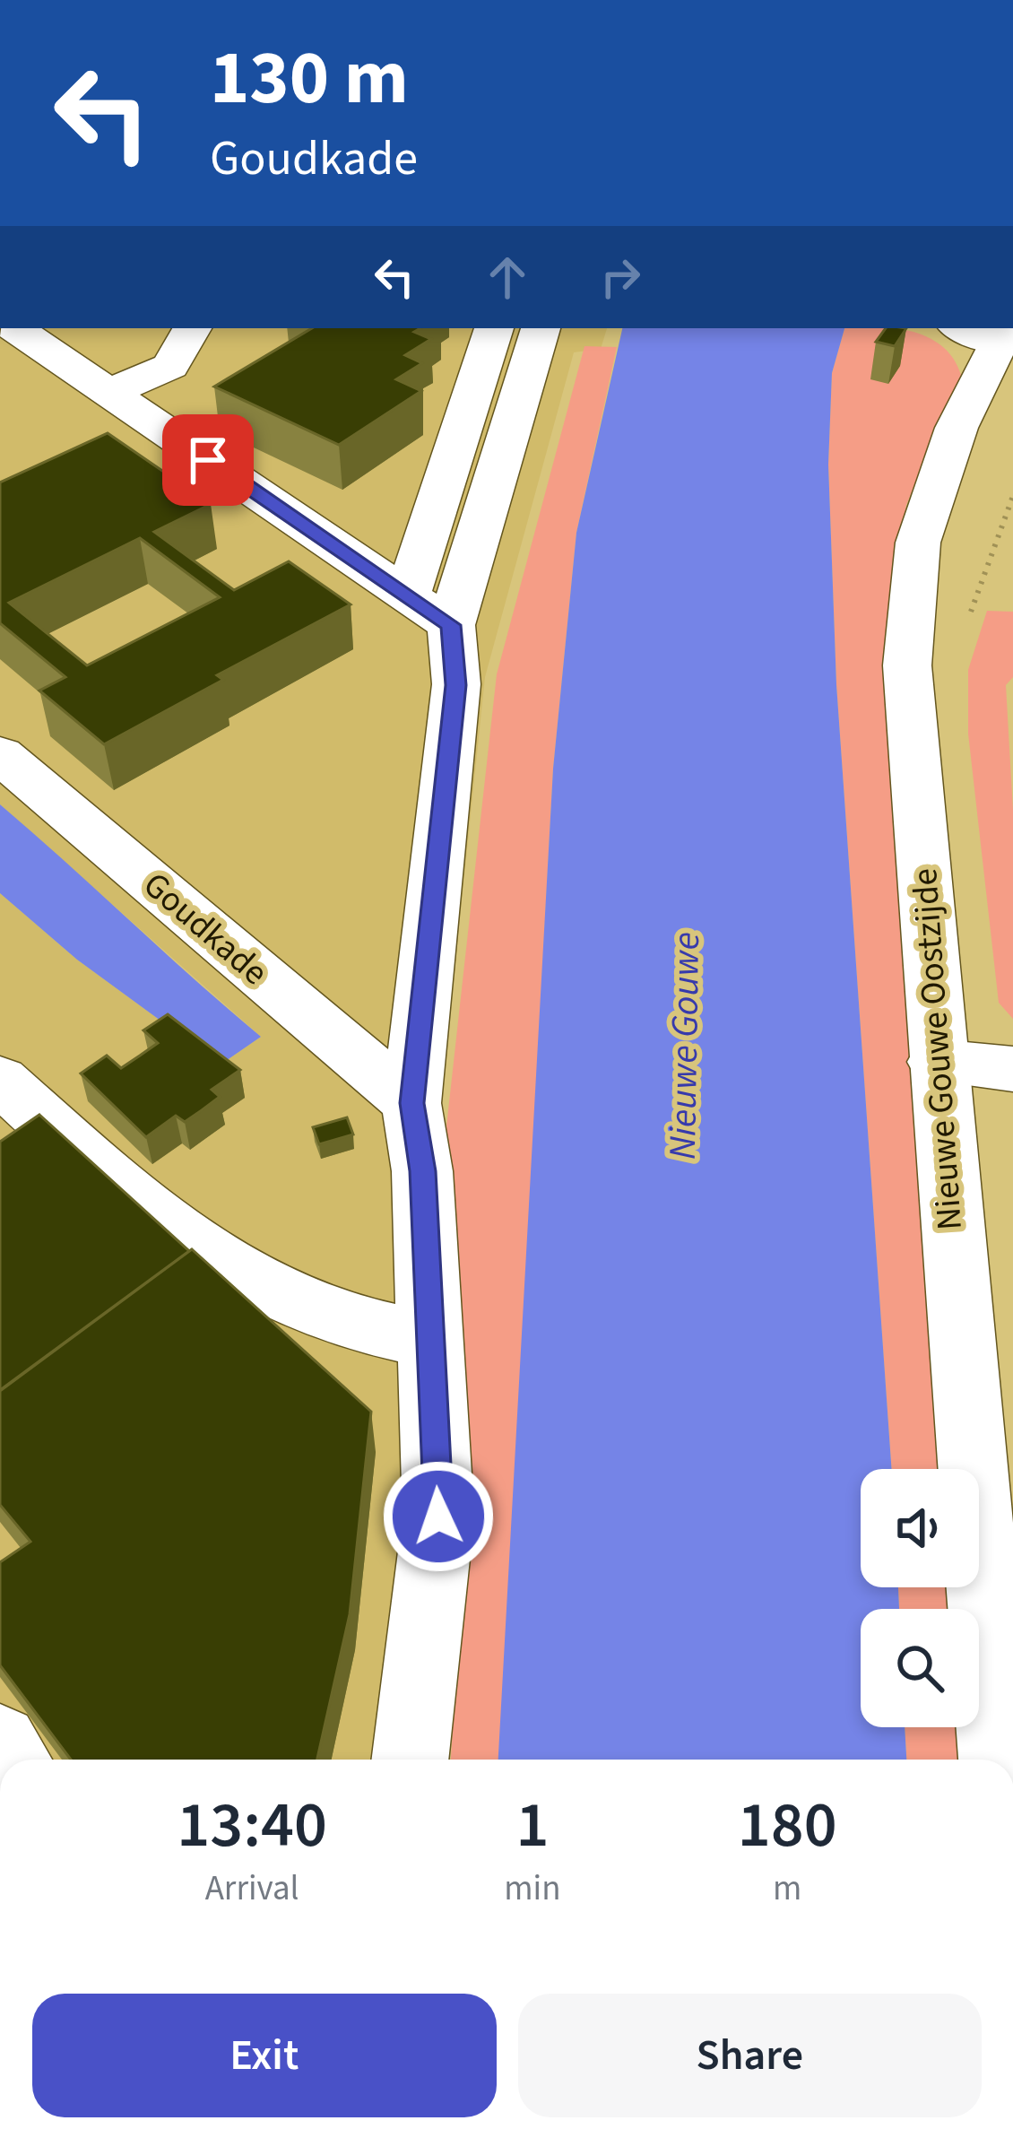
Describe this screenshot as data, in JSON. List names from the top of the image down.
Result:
{
  "streets": {
    "main road": ["Goudkade", "Nieuwe Gouwe Oostzijde"]
  },
  "water": ["Nieuwe Gouwe"],
  "page": {
    "turn": ["130 m", "Goudkade"],
    "eta": [
      "13:40",
      "Arrival",
      "1",
      "min",
      "180",
      "m"
    ],
    "buttons": ["Exit", "Share"]
  }
}
